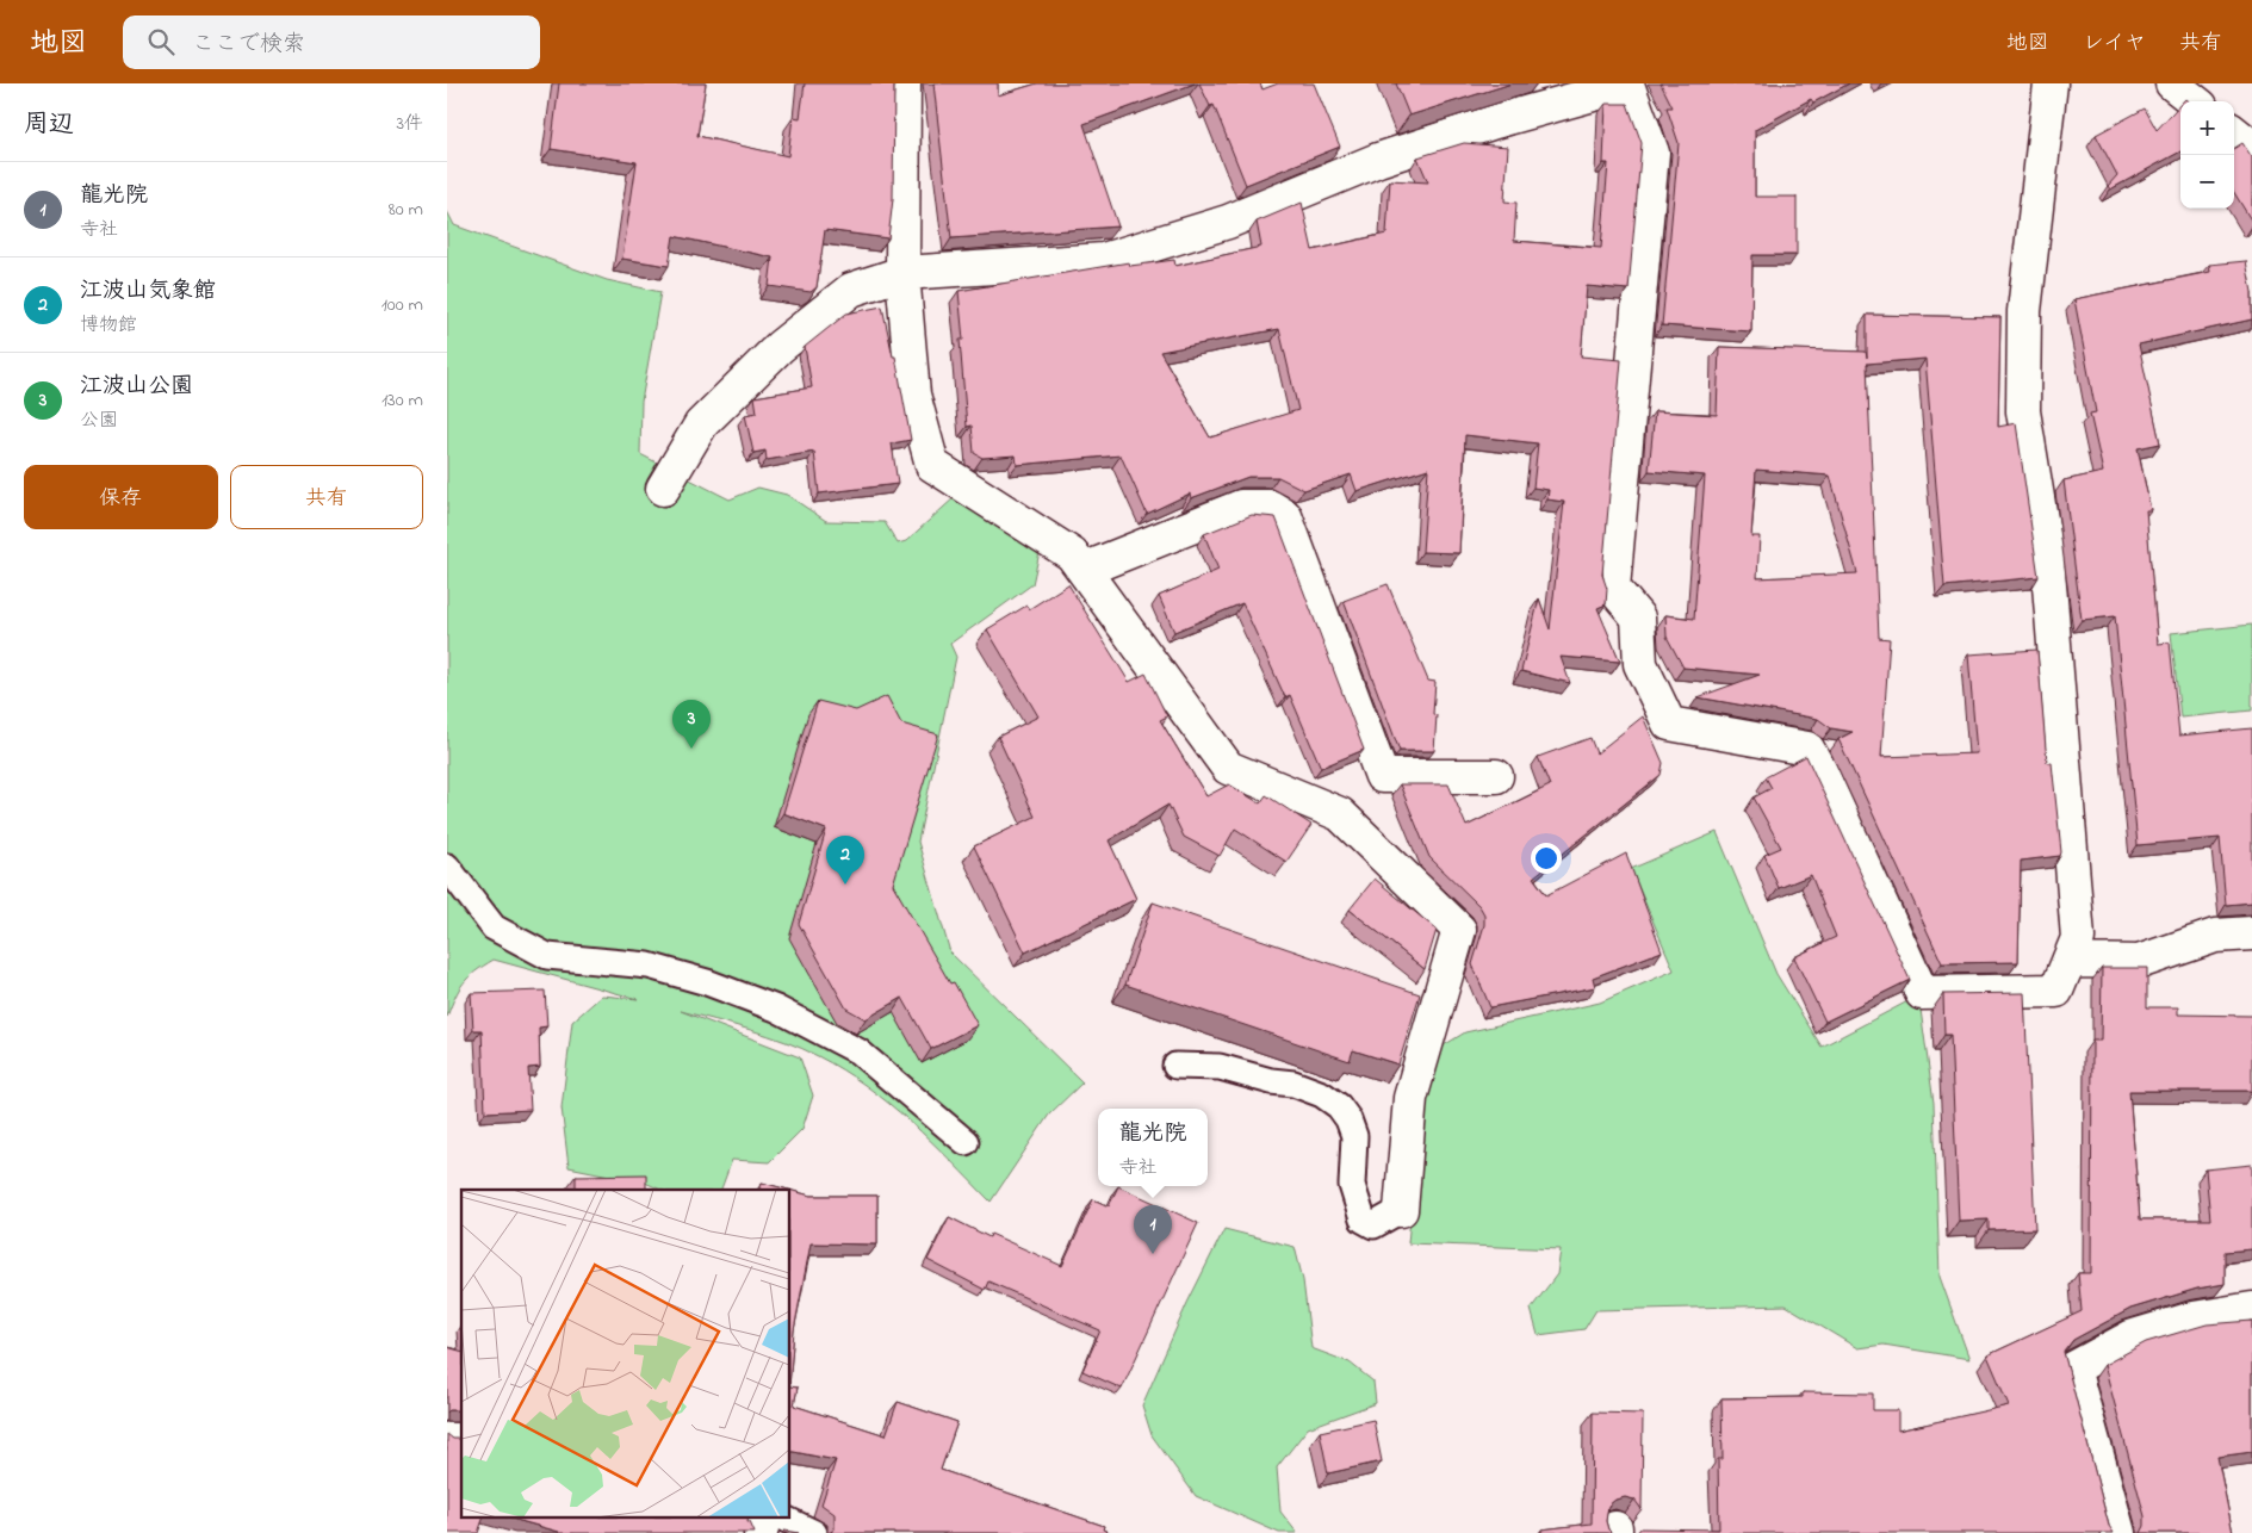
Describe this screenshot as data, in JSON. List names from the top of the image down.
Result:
{
  "page": {
    "header": "地図",
    "search": "ここで検索",
    "nav": ["地図", "レイヤ", "共有"],
    "heading": ["周辺", "3件"],
    "map_buttons": ["+", "−"],
    "list": [
      {
        "mark": "1",
        "name": "龍光院",
        "note": "寺社",
        "value": "80 m"
      },
      {
        "mark": "2",
        "name": "江波山気象館",
        "note": "博物館",
        "value": "100 m"
      },
      {
        "mark": "3",
        "name": "江波山公園",
        "note": "公園",
        "value": "130 m"
      }
    ],
    "buttons": ["保存", "共有"],
    "pins": ["3", "2", "1"],
    "popup": ["龍光院", "寺社"]
  }
}
